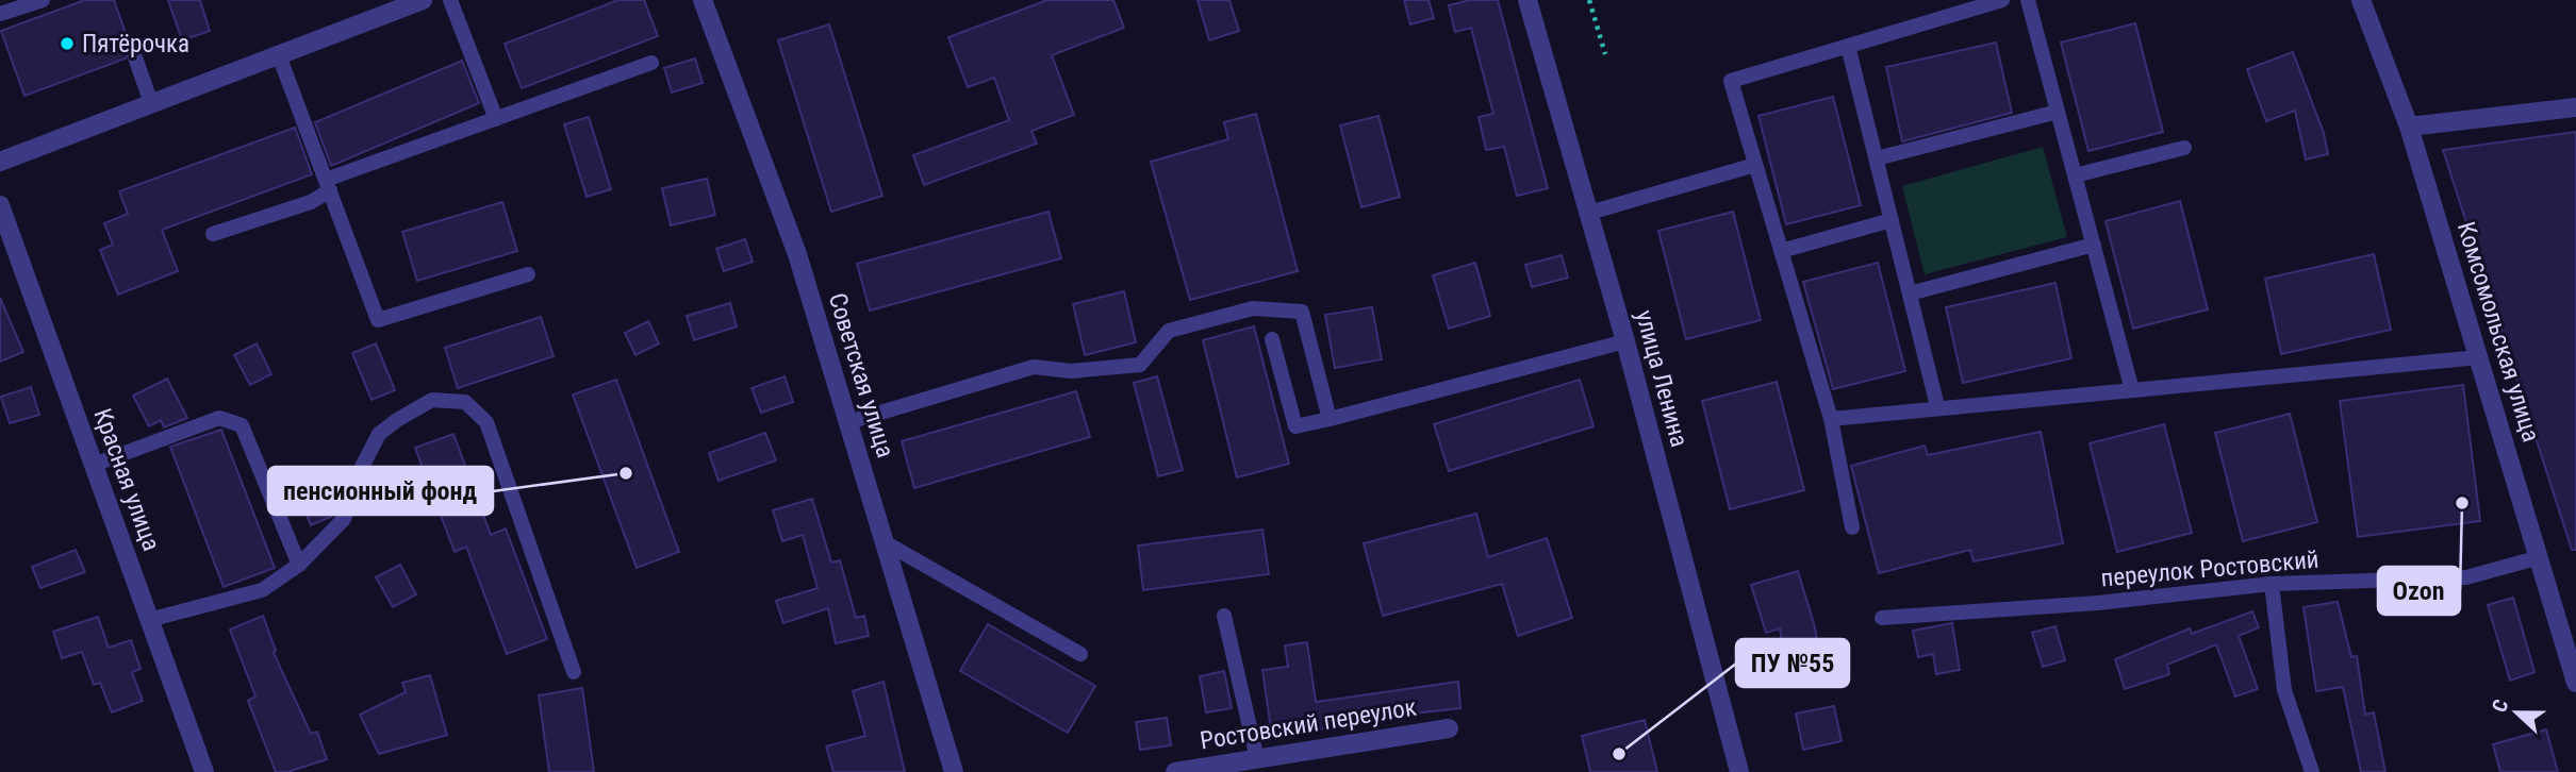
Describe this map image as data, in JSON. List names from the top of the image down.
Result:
{
  "streets": {
    "street": [
      "Комсомольская улица",
      "Советская улица",
      "улица Ленина",
      "Красная улица",
      "Ростовский переулок"
    ],
    "lane": ["переулок Ростовский"]
  },
  "crossings": [
    ["Комсомольская улица", "переулок Ростовский"]
  ],
  "places": [
    "Пятёрочка",
    "пенсионный фонд",
    "Ozon",
    "ПУ №55"
  ],
  "north": "left"
}
